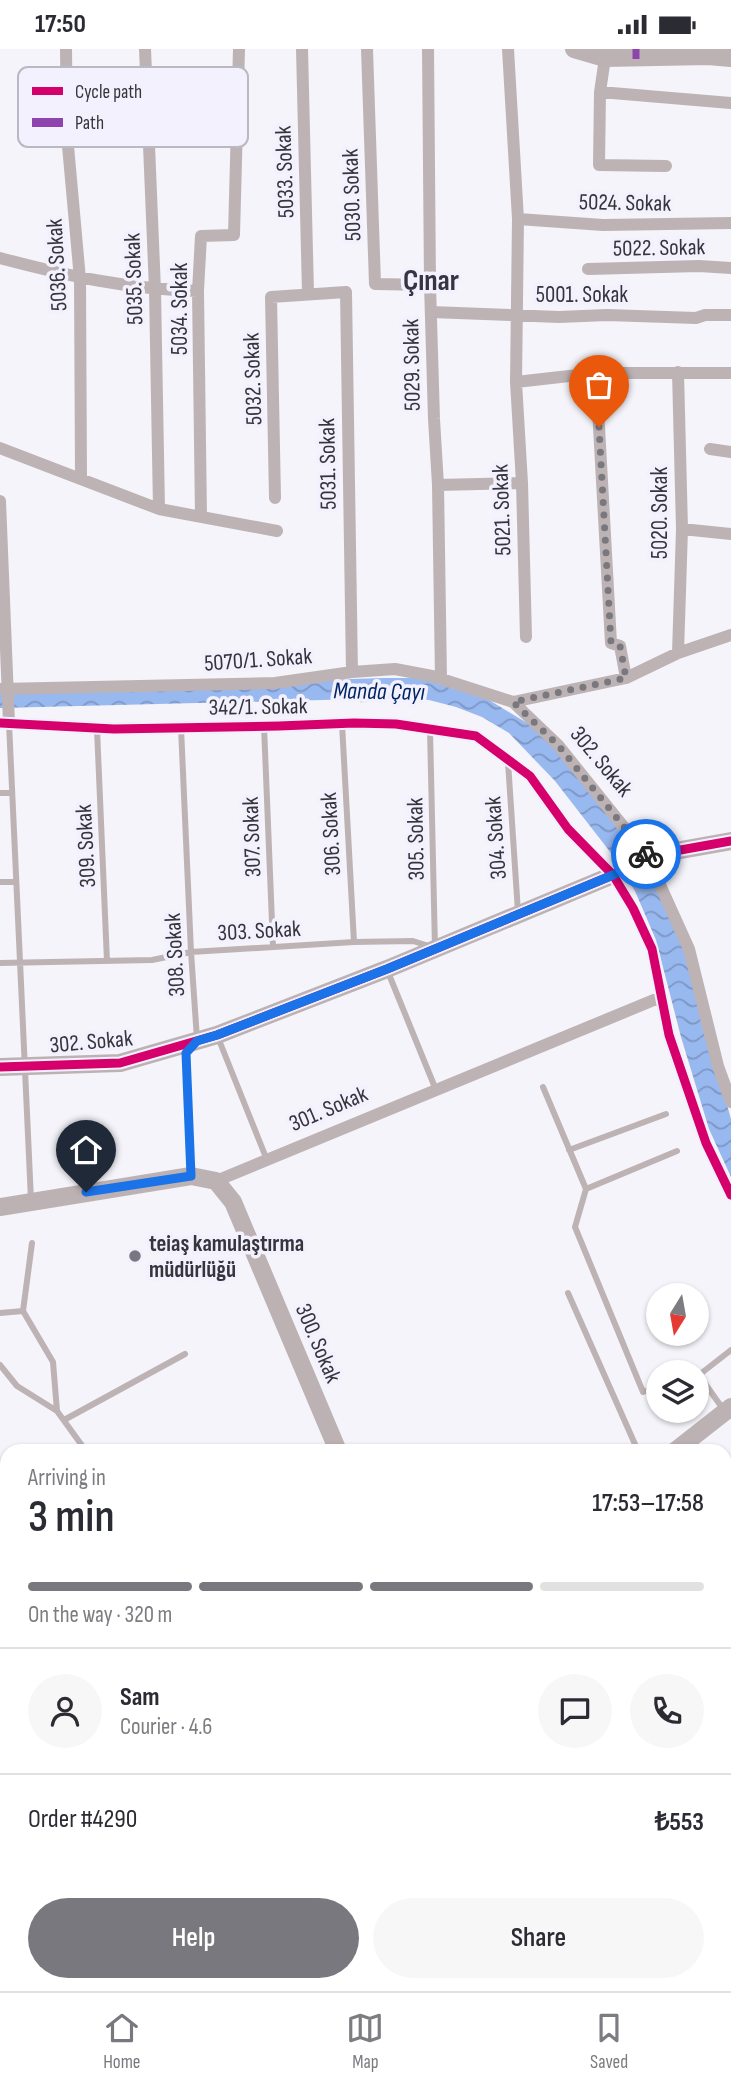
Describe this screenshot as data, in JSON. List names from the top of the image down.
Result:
{
  "streets": {
    "street": [
      "5033. Sokak",
      "5030. Sokak",
      "5024. Sokak",
      "5022. Sokak",
      "5036. Sokak",
      "5035. Sokak",
      "5001. Sokak",
      "5034. Sokak",
      "5029. Sokak",
      "5032. Sokak",
      "5031. Sokak",
      "5021. Sokak",
      "5020. Sokak",
      "5070/1. Sokak",
      "342/1. Sokak",
      "302. Sokak",
      "301. Sokak",
      "300. Sokak"
    ],
    "lane": [
      "306. Sokak",
      "307. Sokak",
      "304. Sokak",
      "305. Sokak",
      "309. Sokak",
      "303. Sokak",
      "308. Sokak"
    ]
  },
  "crossings": [
    ["5033. Sokak", "5032. Sokak"],
    ["5033. Sokak", "5031. Sokak"],
    ["5030. Sokak", "5029. Sokak"],
    ["5024. Sokak", "5021. Sokak"],
    ["5001. Sokak", "5029. Sokak"],
    ["5001. Sokak", "5021. Sokak"],
    ["5029. Sokak", "5070/1. Sokak"],
    ["5032. Sokak", "5031. Sokak"],
    ["5031. Sokak", "5070/1. Sokak"],
    ["5070/1. Sokak", "302. Sokak"],
    ["342/1. Sokak", "302. Sokak"],
    ["342/1. Sokak", "306. Sokak"],
    ["342/1. Sokak", "307. Sokak"],
    ["342/1. Sokak", "304. Sokak"],
    ["342/1. Sokak", "305. Sokak"],
    ["342/1. Sokak", "309. Sokak"],
    ["342/1. Sokak", "308. Sokak"],
    ["342/1. Sokak", "301. Sokak"],
    ["302. Sokak", "304. Sokak"],
    ["302. Sokak", "305. Sokak"],
    ["302. Sokak", "303. Sokak"],
    ["302. Sokak", "308. Sokak"],
    ["306. Sokak", "303. Sokak"],
    ["307. Sokak", "303. Sokak"],
    ["305. Sokak", "303. Sokak"],
    ["309. Sokak", "303. Sokak"],
    ["303. Sokak", "308. Sokak"],
    ["301. Sokak", "300. Sokak"]
  ],
  "districts": ["Çınar"],
  "water": ["Manda Çayı"],
  "places": ["teiaş kamulaştırma müdürlüğü"],
  "legend": ["Cycle path", "Path"],
  "north": "bottom",
  "page": {
    "status": "17:50",
    "heading": ["3 min", "Arriving in", "17:53–17:58"],
    "panel": [
      "Sam",
      "Courier · 4.6",
      "Order #4290",
      "₺553"
    ],
    "bar": "On the way · 320 m",
    "buttons": ["Help", "Share"],
    "tabs": ["Home", "Map", "Saved"]
  }
}
